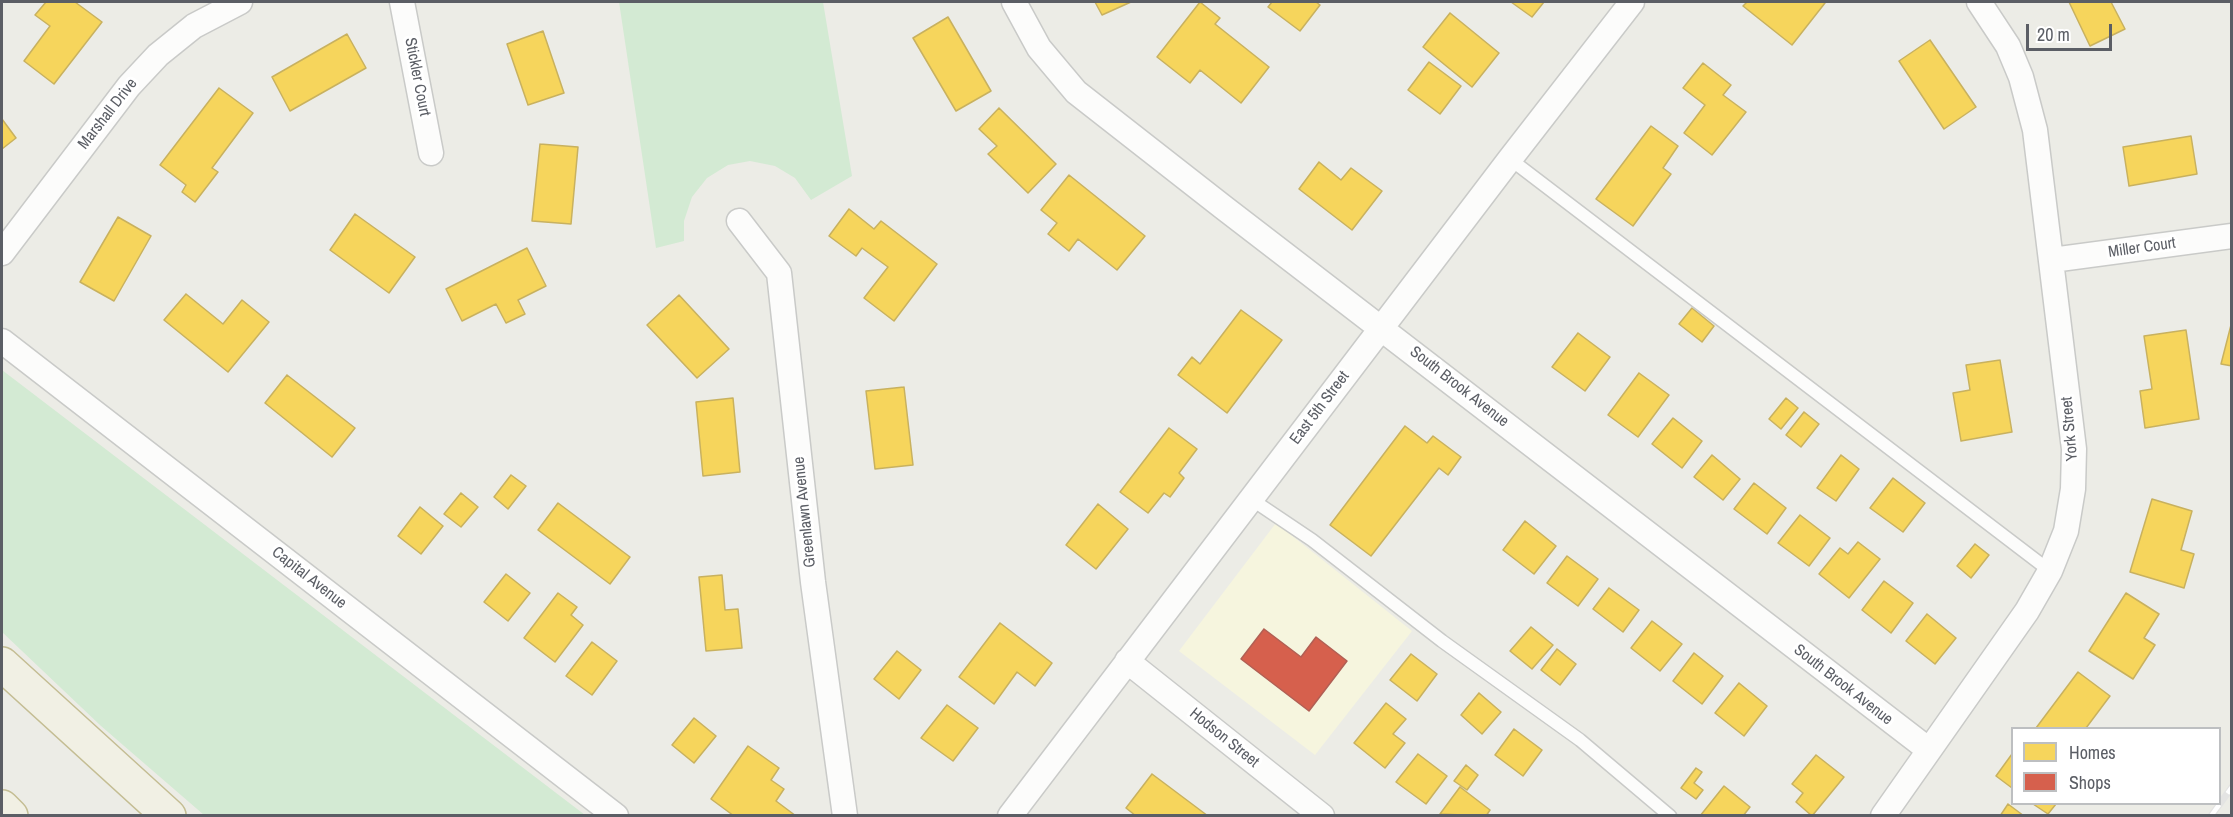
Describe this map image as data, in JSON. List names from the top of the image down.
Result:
{
  "streets": {
    "street": [
      "Stickler Court",
      "Marshall Drive",
      "Miller Court",
      "South Brook Avenue",
      "East 5th Street",
      "York Street",
      "Greenlawn Avenue",
      "Capital Avenue",
      "Hodson Street"
    ]
  },
  "crossings": [
    ["Miller Court", "York Street"],
    ["South Brook Avenue", "East 5th Street"],
    ["South Brook Avenue", "York Street"],
    ["East 5th Street", "Hodson Street"]
  ],
  "legend": ["Homes", "Shops"],
  "scale_bar": "20 m"
}
